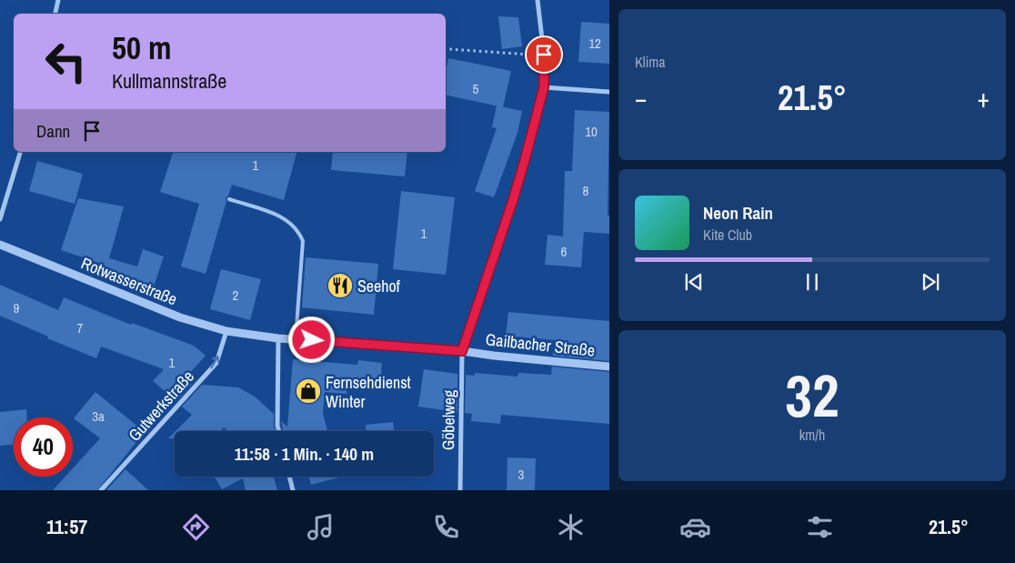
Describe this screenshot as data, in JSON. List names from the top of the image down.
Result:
{
  "streets": {
    "street": [
      "Rotwasserstraße",
      "Gailbacher Straße",
      "Gutwerkstraße",
      "Göbelweg"
    ]
  },
  "crossings": [
    ["Rotwasserstraße", "Gailbacher Straße"],
    ["Rotwasserstraße", "Gutwerkstraße"],
    ["Gailbacher Straße", "Göbelweg"]
  ],
  "one_way": ["Gutwerkstraße"],
  "places": {
    "restaurant": ["Seehof"],
    "shop": ["Fernsehdienst Winter"]
  },
  "house_numbers": [
    "12",
    "5",
    "10",
    "1",
    "8",
    "1",
    "6",
    "2",
    "9",
    "7",
    "1",
    "3a",
    "3"
  ],
  "page": {
    "tile": [
      "Klima",
      ["32", "km/h"]
    ],
    "turn": ["50 m", "Kullmannstraße"],
    "heat": ["−", "21.5°", "+"],
    "then": "Dann",
    "song": ["Neon Rain", "Kite Club"],
    "limit": "40",
    "trip": "11:58 · 1 Min. · 140 m",
    "tabs": ["11:57", "21.5°"]
  }
}
